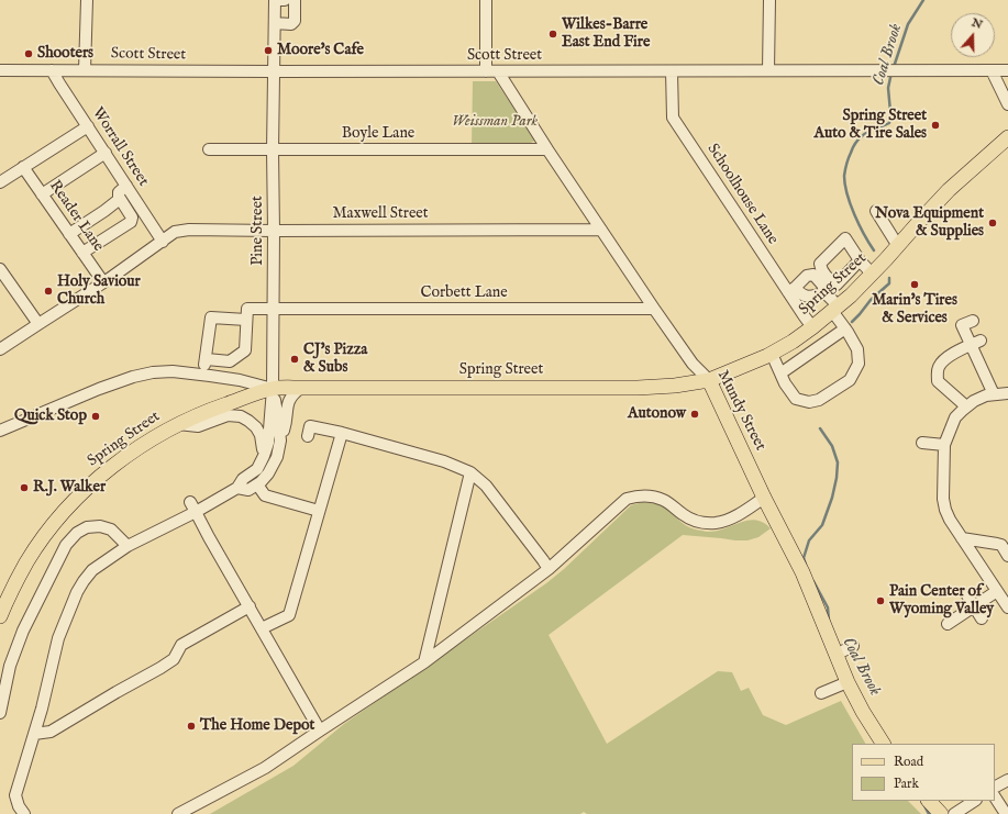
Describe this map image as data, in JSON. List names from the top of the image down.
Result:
{
  "streets": {
    "main road": ["Spring Street", "Mundy Street"],
    "street": [
      "Scott Street",
      "Boyle Lane",
      "Worrall Street",
      "Schoolhouse Lane",
      "Maxwell Street",
      "Reader Lane",
      "Pine Street",
      "Corbett Lane"
    ]
  },
  "crossings": [
    ["Scott Street", "Worrall Street"],
    ["Scott Street", "Schoolhouse Lane"],
    ["Scott Street", "Pine Street"],
    ["Scott Street", "Mundy Street"],
    ["Boyle Lane", "Pine Street"],
    ["Boyle Lane", "Mundy Street"],
    ["Worrall Street", "Maxwell Street"],
    ["Schoolhouse Lane", "Spring Street"],
    ["Maxwell Street", "Reader Lane"],
    ["Maxwell Street", "Pine Street"],
    ["Maxwell Street", "Mundy Street"],
    ["Pine Street", "Spring Street"],
    ["Pine Street", "Corbett Lane"],
    ["Spring Street", "Mundy Street"],
    ["Corbett Lane", "Mundy Street"]
  ],
  "water": ["Coal Brook"],
  "parks": ["Weissman Park"],
  "places": [
    "Wilkes-Barre East End Fire",
    "Moore's Cafe",
    "Shooters",
    "Spring Street Auto & Tire Sales",
    "Nova Equipment & Supplies",
    "Marin's Tires & Services",
    "Holy Saviour Church",
    "CJ's Pizza & Subs",
    "Autonow",
    "Quick Stop",
    "R.J. Walker",
    "Pain Center of Wyoming Valley",
    "The Home Depot"
  ],
  "legend": ["Road", "Park"],
  "north": "top"
}
